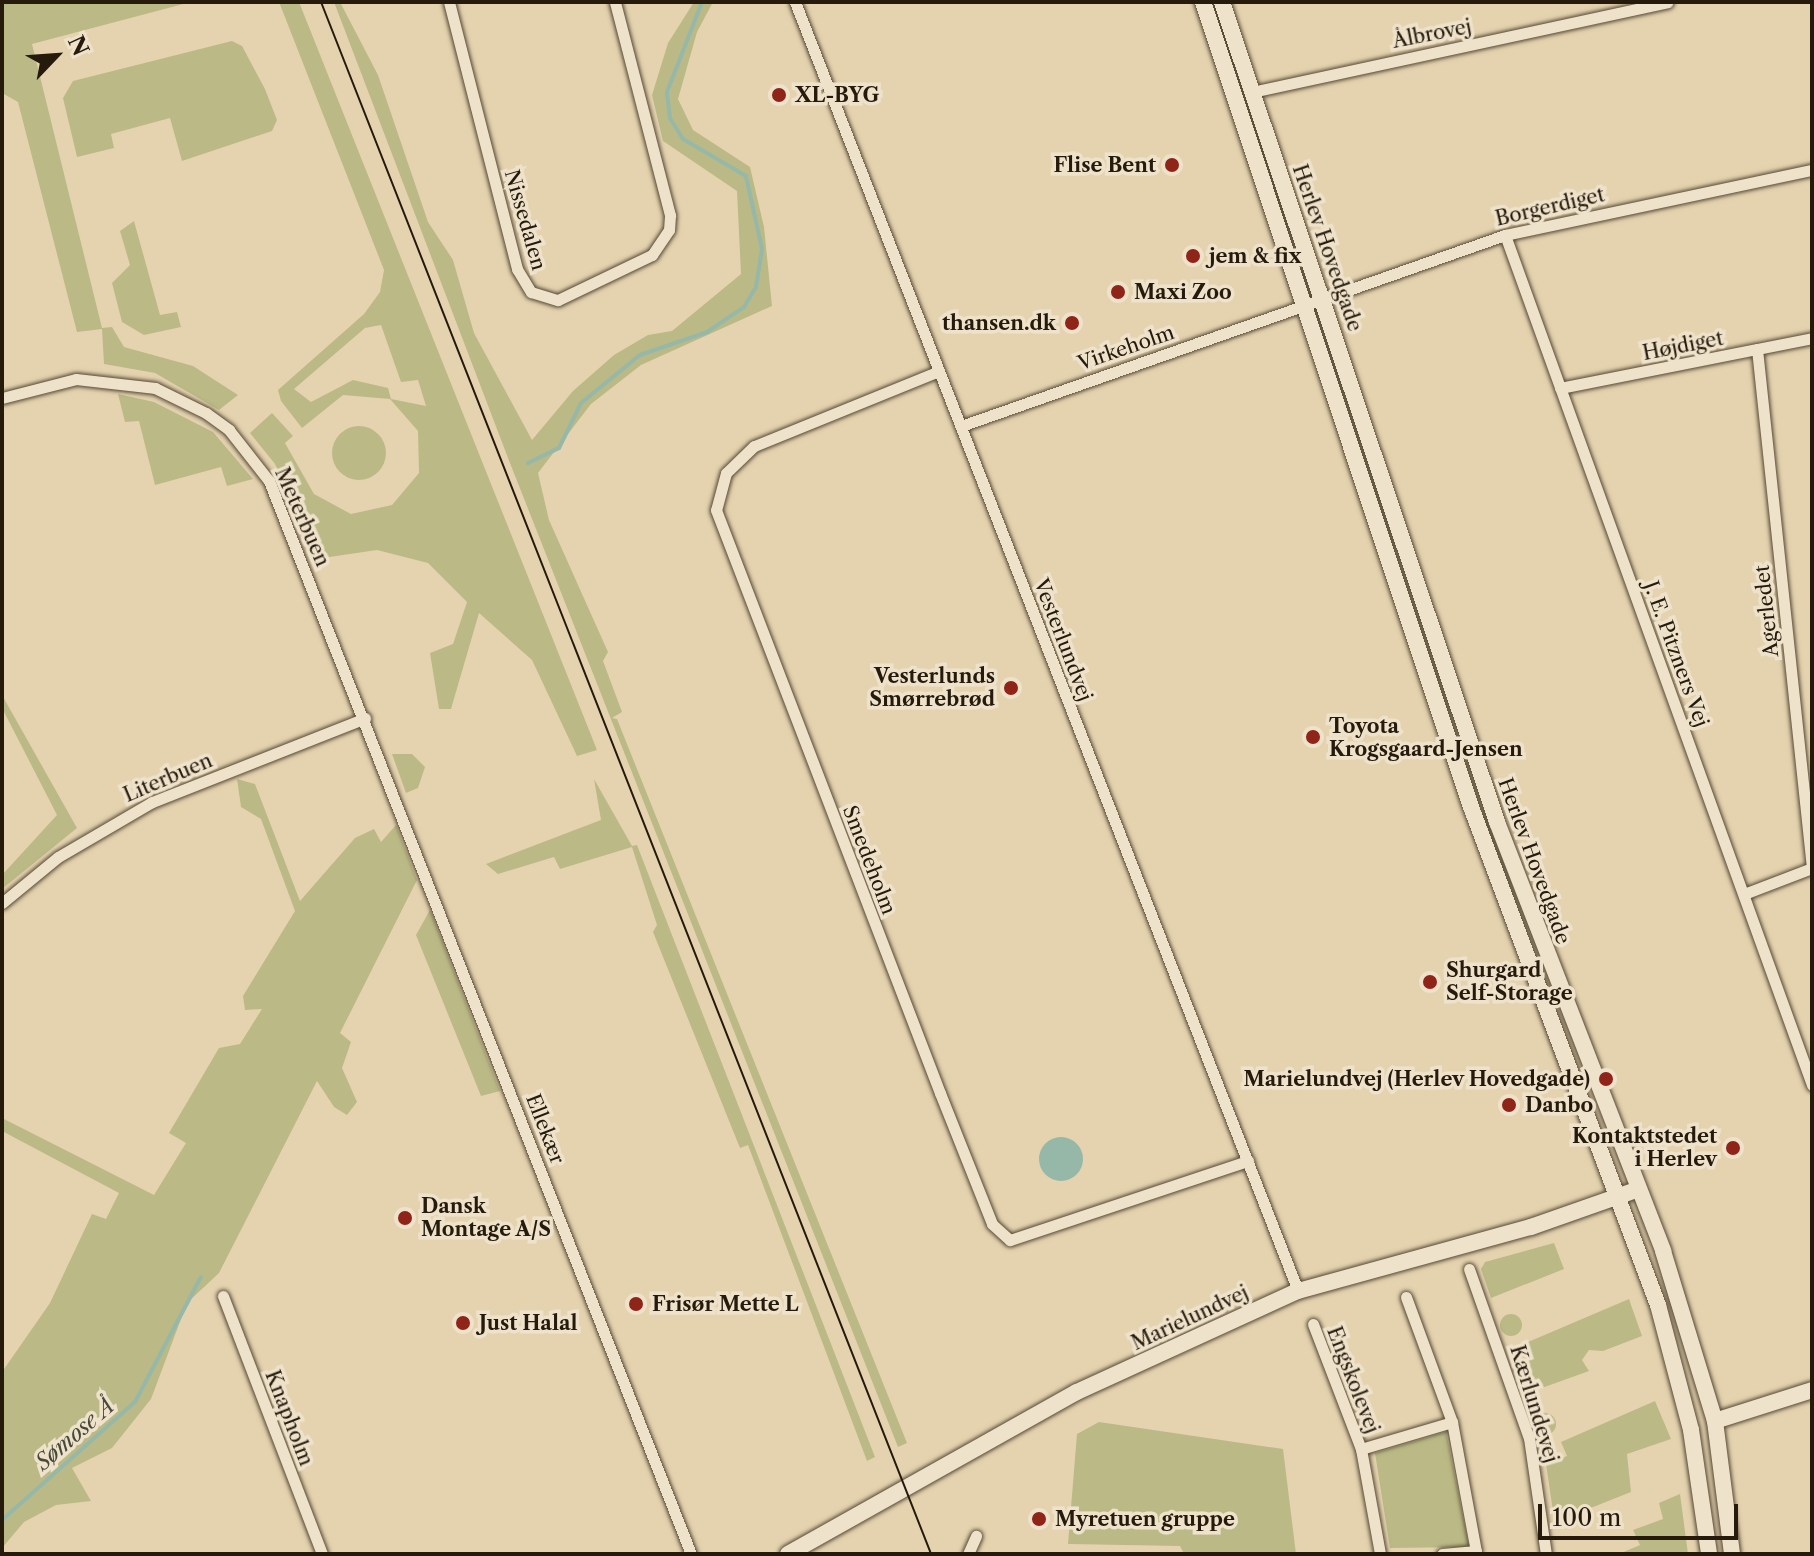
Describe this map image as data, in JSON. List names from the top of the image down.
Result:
{
  "streets": {
    "main road": ["Herlev Hovedgade", "Marielundvej"],
    "street": [
      "Ålbrovej",
      "Borgerdiget",
      "Nissedalen",
      "Højdiget",
      "Virkeholm",
      "Meterbuen",
      "Agerledet",
      "Vesterlundvej",
      "J. E. Pitzners Vej",
      "Literbuen",
      "Smedeholm",
      "Ellekær",
      "Engskolevej",
      "Kærlundevej",
      "Knapholm"
    ]
  },
  "crossings": [
    ["Ålbrovej", "Herlev Hovedgade"],
    ["Borgerdiget", "Herlev Hovedgade"],
    ["Borgerdiget", "Virkeholm"],
    ["Borgerdiget", "J. E. Pitzners Vej"],
    ["Herlev Hovedgade", "Virkeholm"],
    ["Herlev Hovedgade", "Marielundvej"],
    ["Højdiget", "Agerledet"],
    ["Højdiget", "J. E. Pitzners Vej"],
    ["Virkeholm", "Vesterlundvej"],
    ["Meterbuen", "Literbuen"],
    ["Meterbuen", "Ellekær"],
    ["Vesterlundvej", "Smedeholm"],
    ["Vesterlundvej", "Marielundvej"],
    ["Literbuen", "Ellekær"]
  ],
  "water": ["Sømose Å"],
  "places": [
    "XL-BYG",
    "Flise Bent",
    "jem & fix",
    "Maxi Zoo",
    "thansen.dk",
    "Vesterlunds Smørrebrød",
    "Toyota Krogsgaard-Jensen",
    "Shurgard Self-Storage",
    "Marielundvej (Herlev Hovedgade)",
    "Danbo",
    "Kontaktstedet i Herlev",
    "Dansk Montage A/S",
    "Frisør Mette L",
    "Just Halal",
    "Myretuen gruppe"
  ],
  "scale_bar": "100 m",
  "north": "top right"
}
